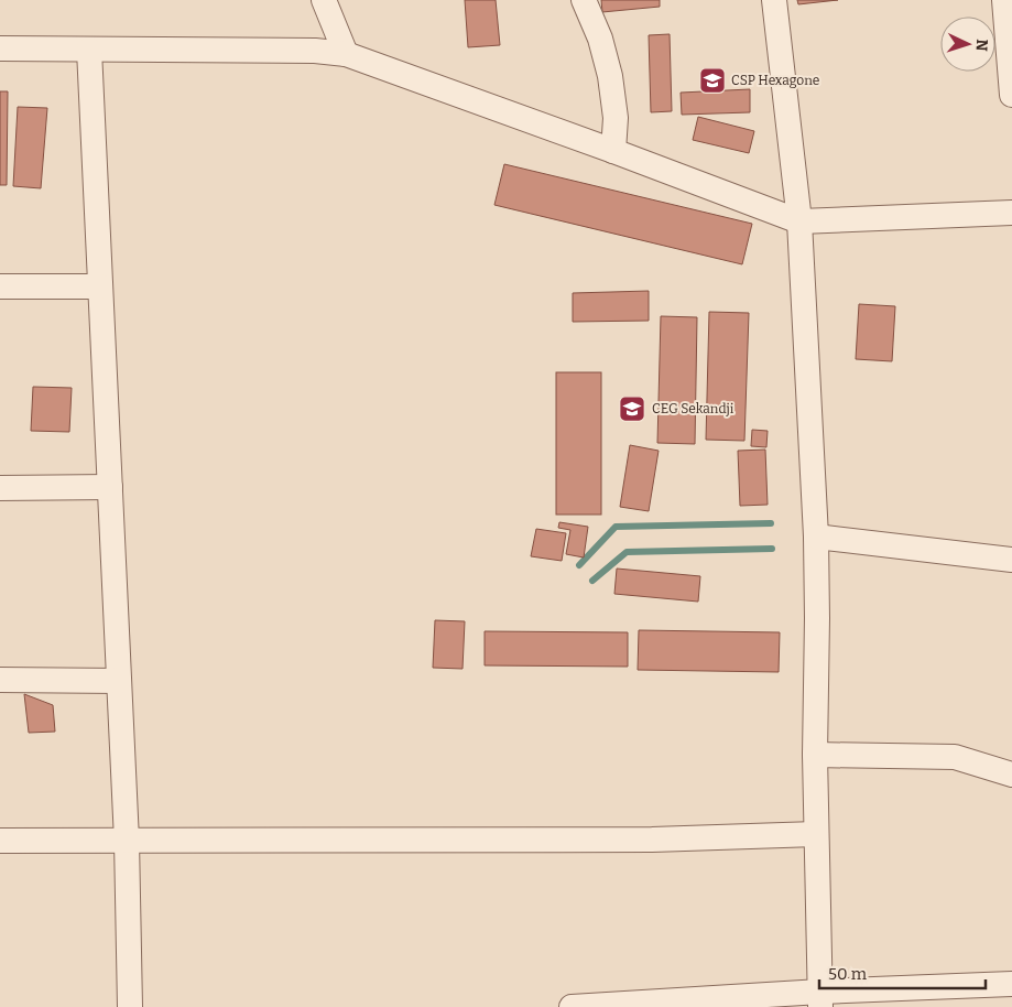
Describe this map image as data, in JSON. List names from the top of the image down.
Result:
{
  "places": {
    "school or university": ["CSP Hexagone", "CEG Sekandji"]
  },
  "scale_bar": "50 m",
  "north": "right"
}
